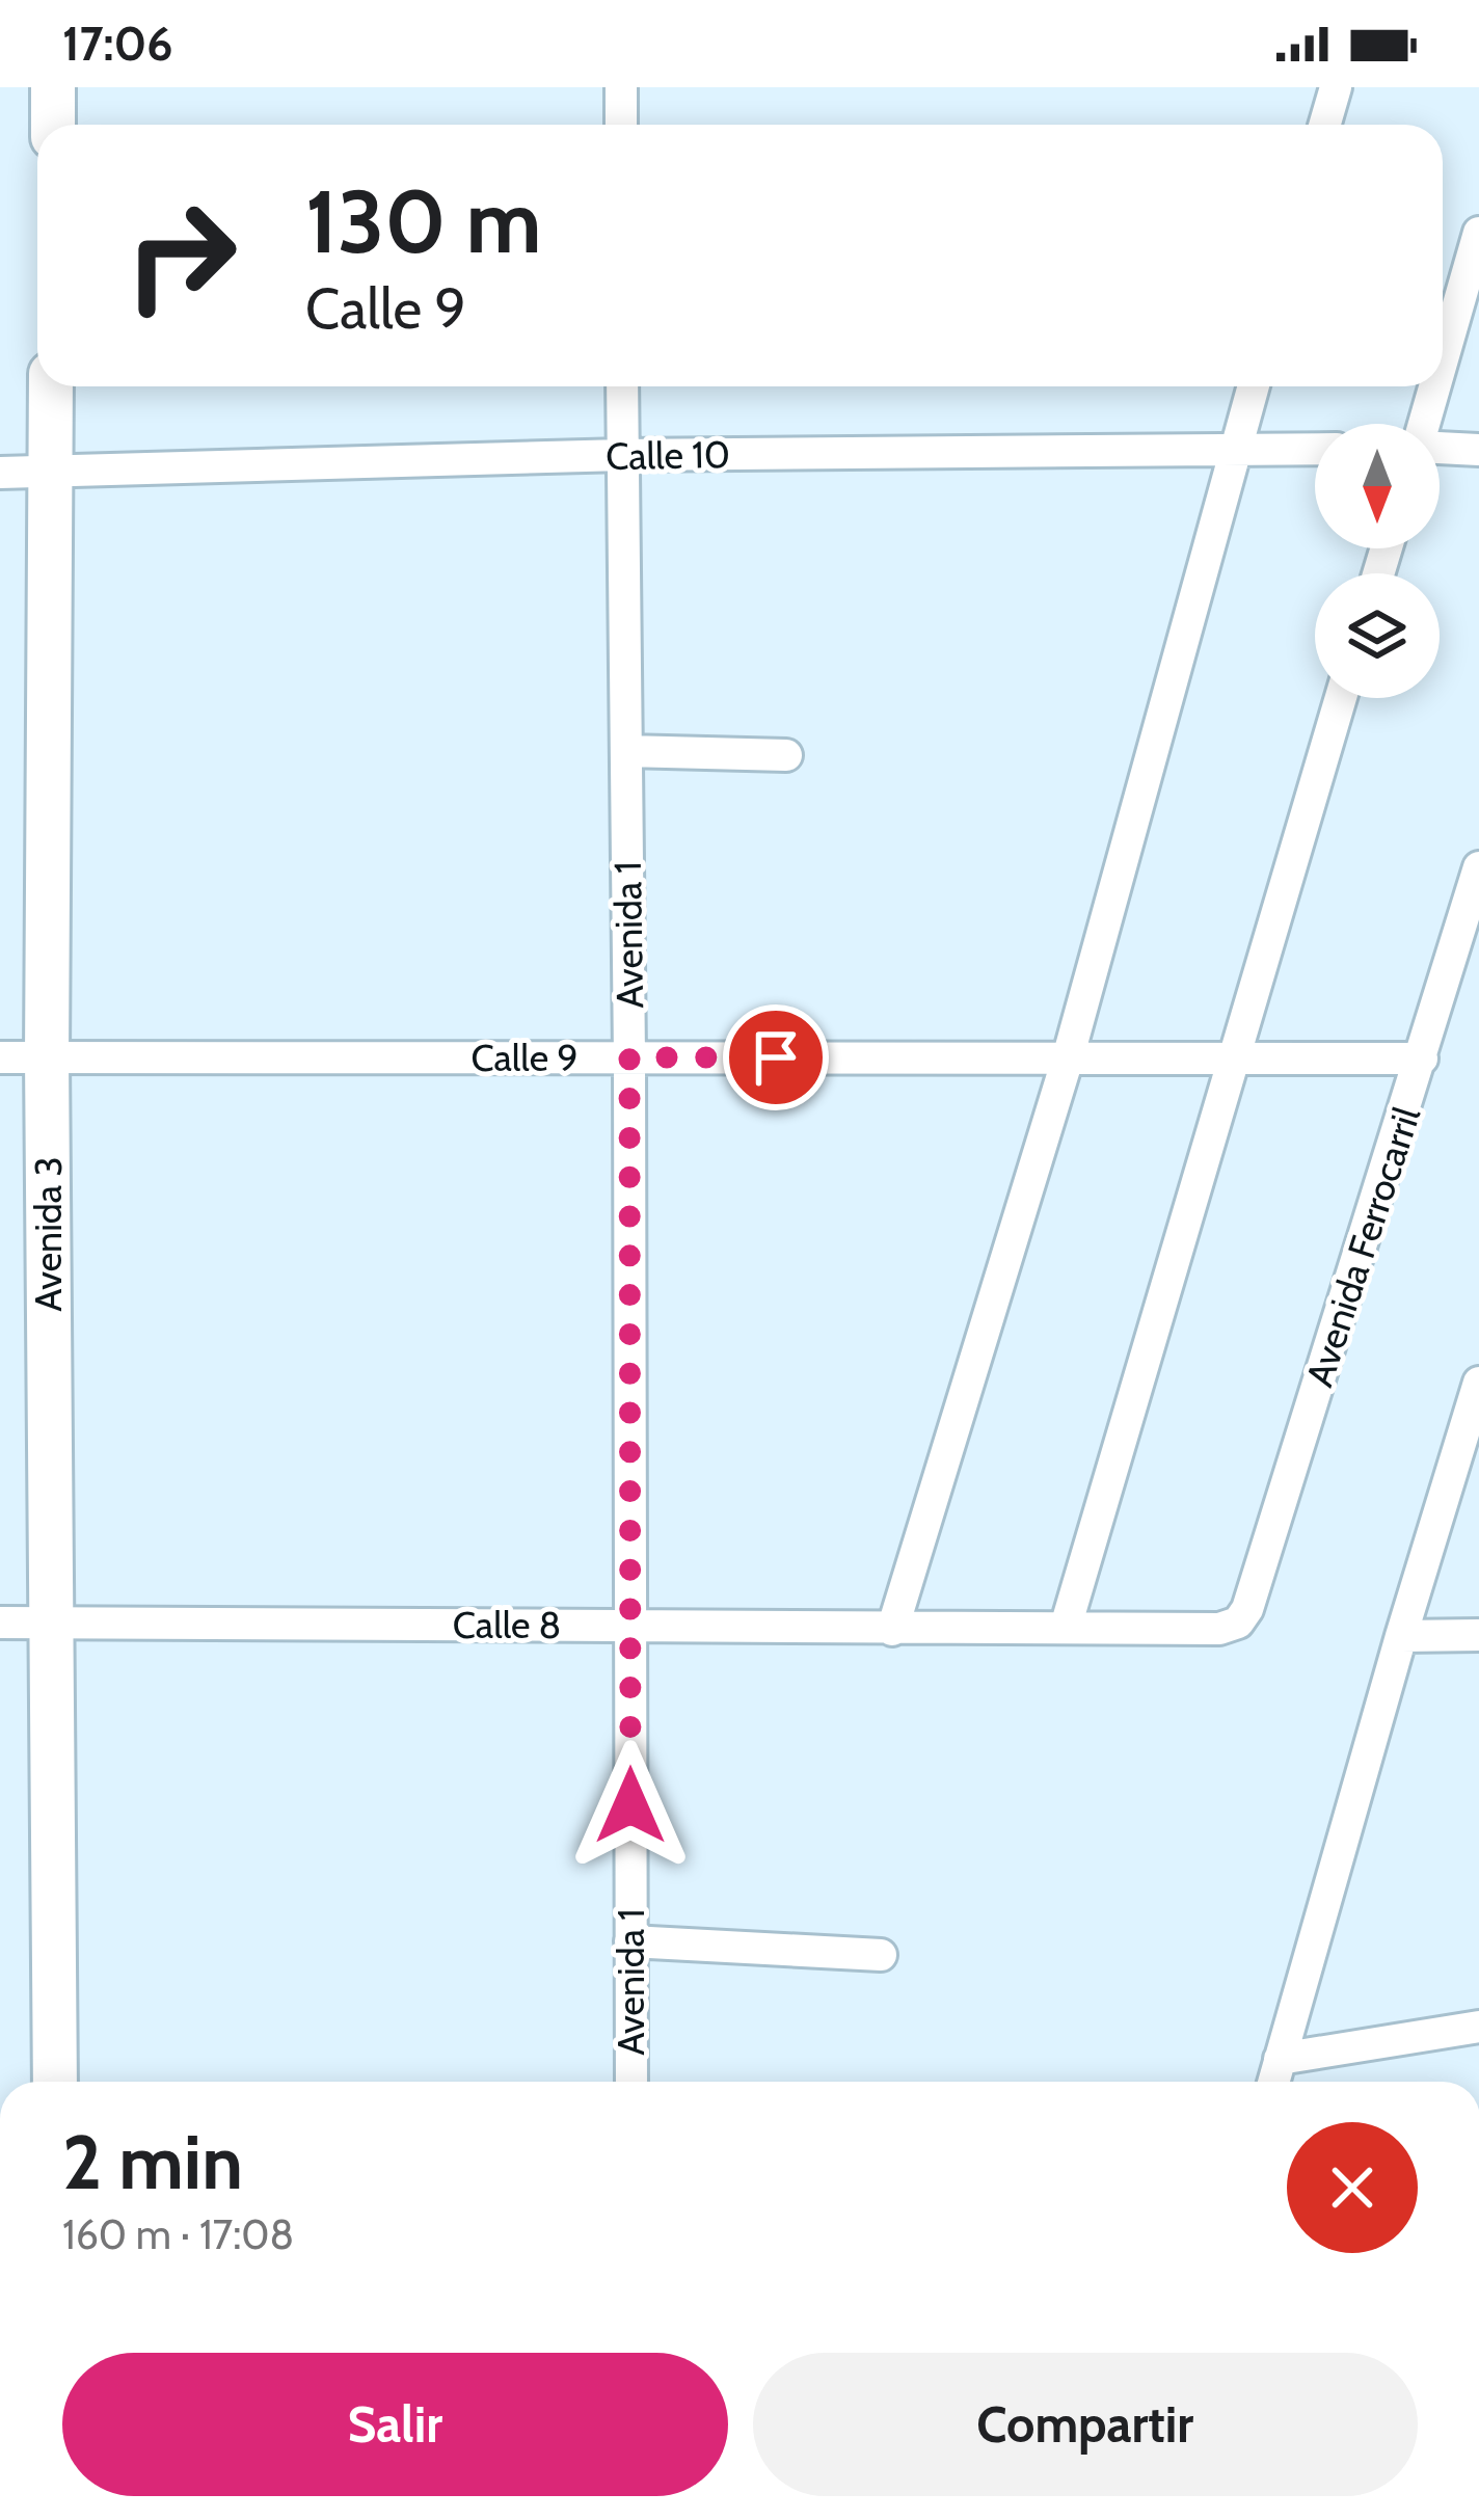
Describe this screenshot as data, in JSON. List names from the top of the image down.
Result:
{
  "streets": {
    "main road": ["Avenida 3"],
    "street": [
      "Calle 10",
      "Avenida 1",
      "Calle 9",
      "Avenida Ferrocarril",
      "Calle 8"
    ]
  },
  "crossings": [
    ["Calle 10", "Avenida 1"],
    ["Calle 10", "Avenida 3"],
    ["Avenida 1", "Calle 9"],
    ["Avenida 1", "Calle 8"],
    ["Calle 9", "Avenida 3"],
    ["Calle 9", "Avenida Ferrocarril"],
    ["Avenida 3", "Calle 8"],
    ["Avenida Ferrocarril", "Calle 8"]
  ],
  "north": "bottom",
  "page": {
    "status": "17:06",
    "turn": ["130 m", "Calle 9"],
    "heading": ["2 min", "160 m · 17:08"],
    "buttons": ["Salir", "Compartir"]
  }
}
